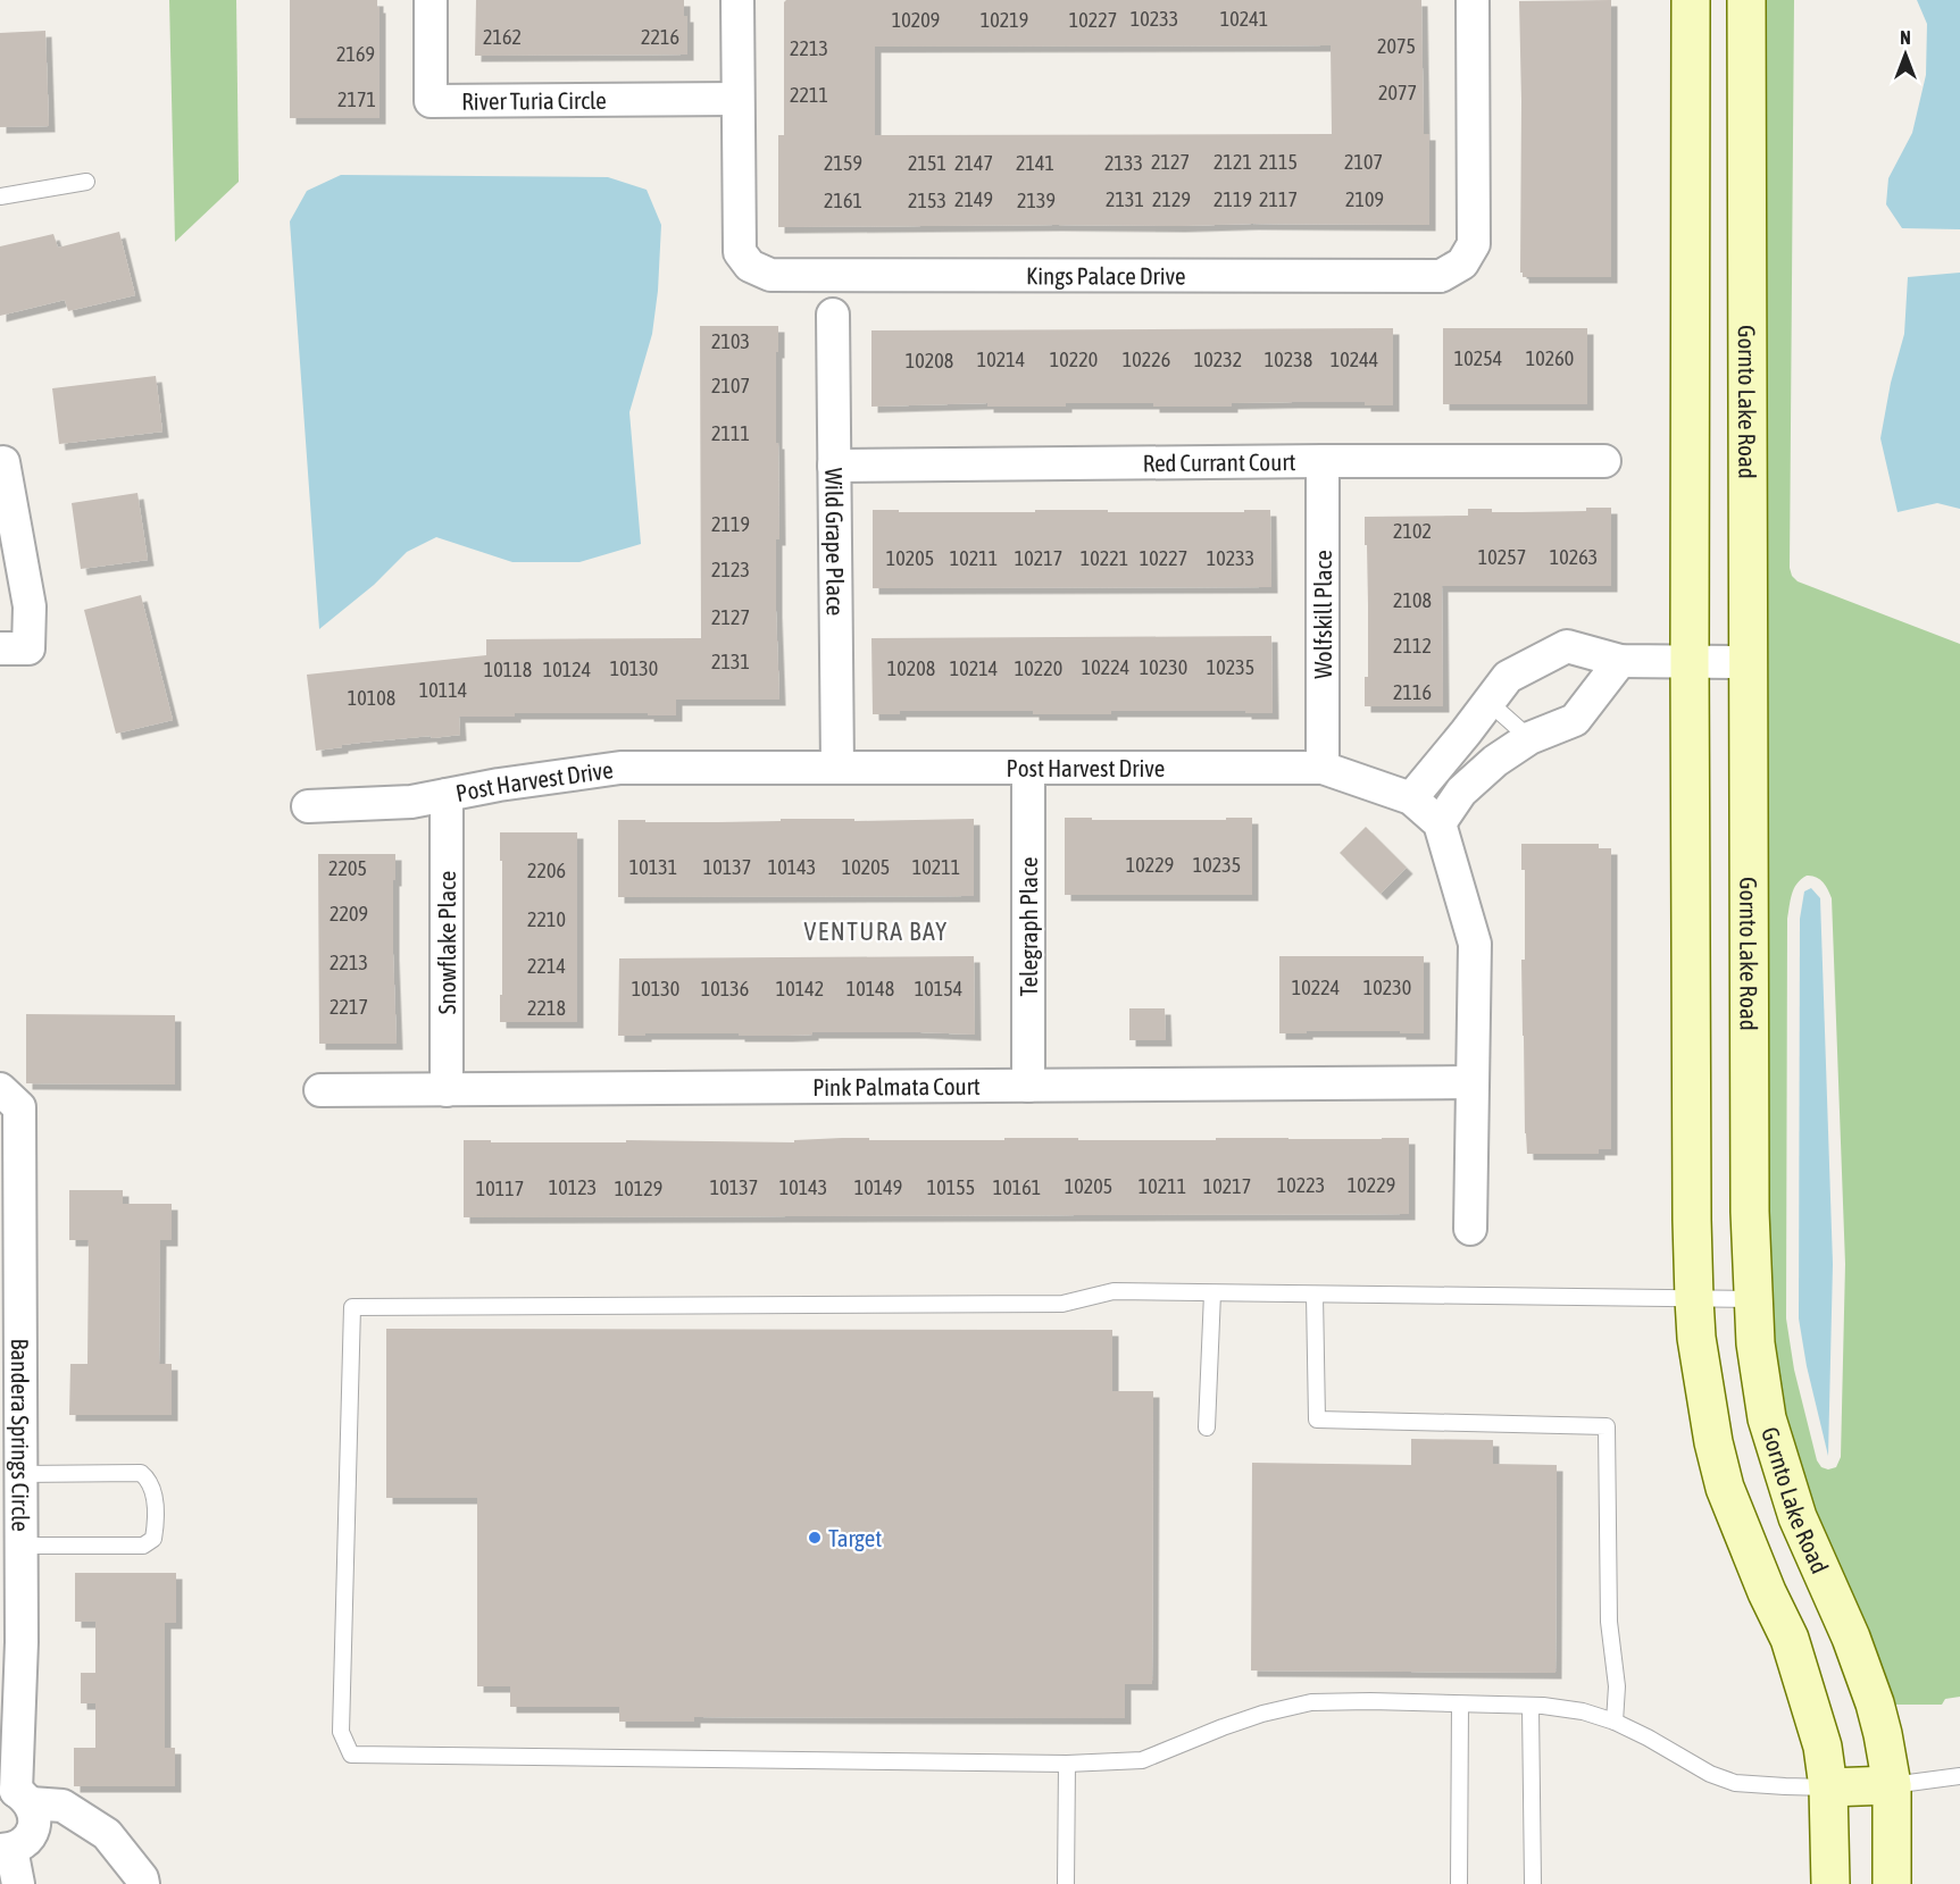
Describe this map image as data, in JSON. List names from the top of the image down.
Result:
{
  "streets": {
    "street": [
      "River Turia Circle",
      "Kings Palace Drive",
      "Gornto Lake Road",
      "Red Currant Court",
      "Wild Grape Place",
      "Wolfskill Place",
      "Post Harvest Drive",
      "Telegraph Place",
      "Snowflake Place",
      "Pink Palmata Court",
      "Bandera Springs Circle"
    ]
  },
  "crossings": [
    ["River Turia Circle", "Kings Palace Drive"],
    ["Red Currant Court", "Wild Grape Place"],
    ["Red Currant Court", "Wolfskill Place"],
    ["Wild Grape Place", "Post Harvest Drive"],
    ["Wolfskill Place", "Post Harvest Drive"],
    ["Post Harvest Drive", "Telegraph Place"],
    ["Post Harvest Drive", "Snowflake Place"],
    ["Telegraph Place", "Pink Palmata Court"],
    ["Snowflake Place", "Pink Palmata Court"]
  ],
  "districts": ["VENTURA BAY"],
  "places": ["Target"],
  "house_numbers": [
    "10233",
    "10241",
    "10209",
    "10219",
    "10227",
    "2162",
    "2216",
    "2075",
    "2213",
    "2169",
    "2077",
    "2211",
    "2171",
    "2127",
    "2121",
    "2115",
    "2107",
    "2159",
    "2151",
    "2147",
    "2141",
    "2133",
    "2149",
    "2131",
    "2129",
    "2119",
    "2117",
    "2109",
    "2161",
    "2153",
    "2139",
    "2103",
    "10254",
    "10260",
    "10214",
    "10220",
    "10226",
    "10232",
    "10238",
    "10244",
    "10208",
    "2107",
    "2111",
    "2119",
    "2102",
    "10257",
    "10263",
    "10205",
    "10211",
    "10217",
    "10221",
    "10227",
    "10233",
    "2123",
    "2108",
    "2127",
    "2112",
    "2131",
    "10224",
    "10230",
    "10235",
    "10130",
    "10208",
    "10214",
    "10220",
    "10118",
    "10124",
    "10114",
    "2116",
    "10108",
    "10229",
    "10235",
    "10131",
    "10137",
    "10143",
    "10205",
    "10211",
    "2205",
    "2206",
    "2209",
    "2210",
    "2213",
    "2214",
    "10224",
    "10230",
    "10130",
    "10136",
    "10142",
    "10148",
    "10154",
    "2217",
    "2218",
    "10223",
    "10229",
    "10205",
    "10211",
    "10217",
    "10123",
    "10137",
    "10143",
    "10149",
    "10155",
    "10161",
    "10117",
    "10129"
  ],
  "north": "top"
}
